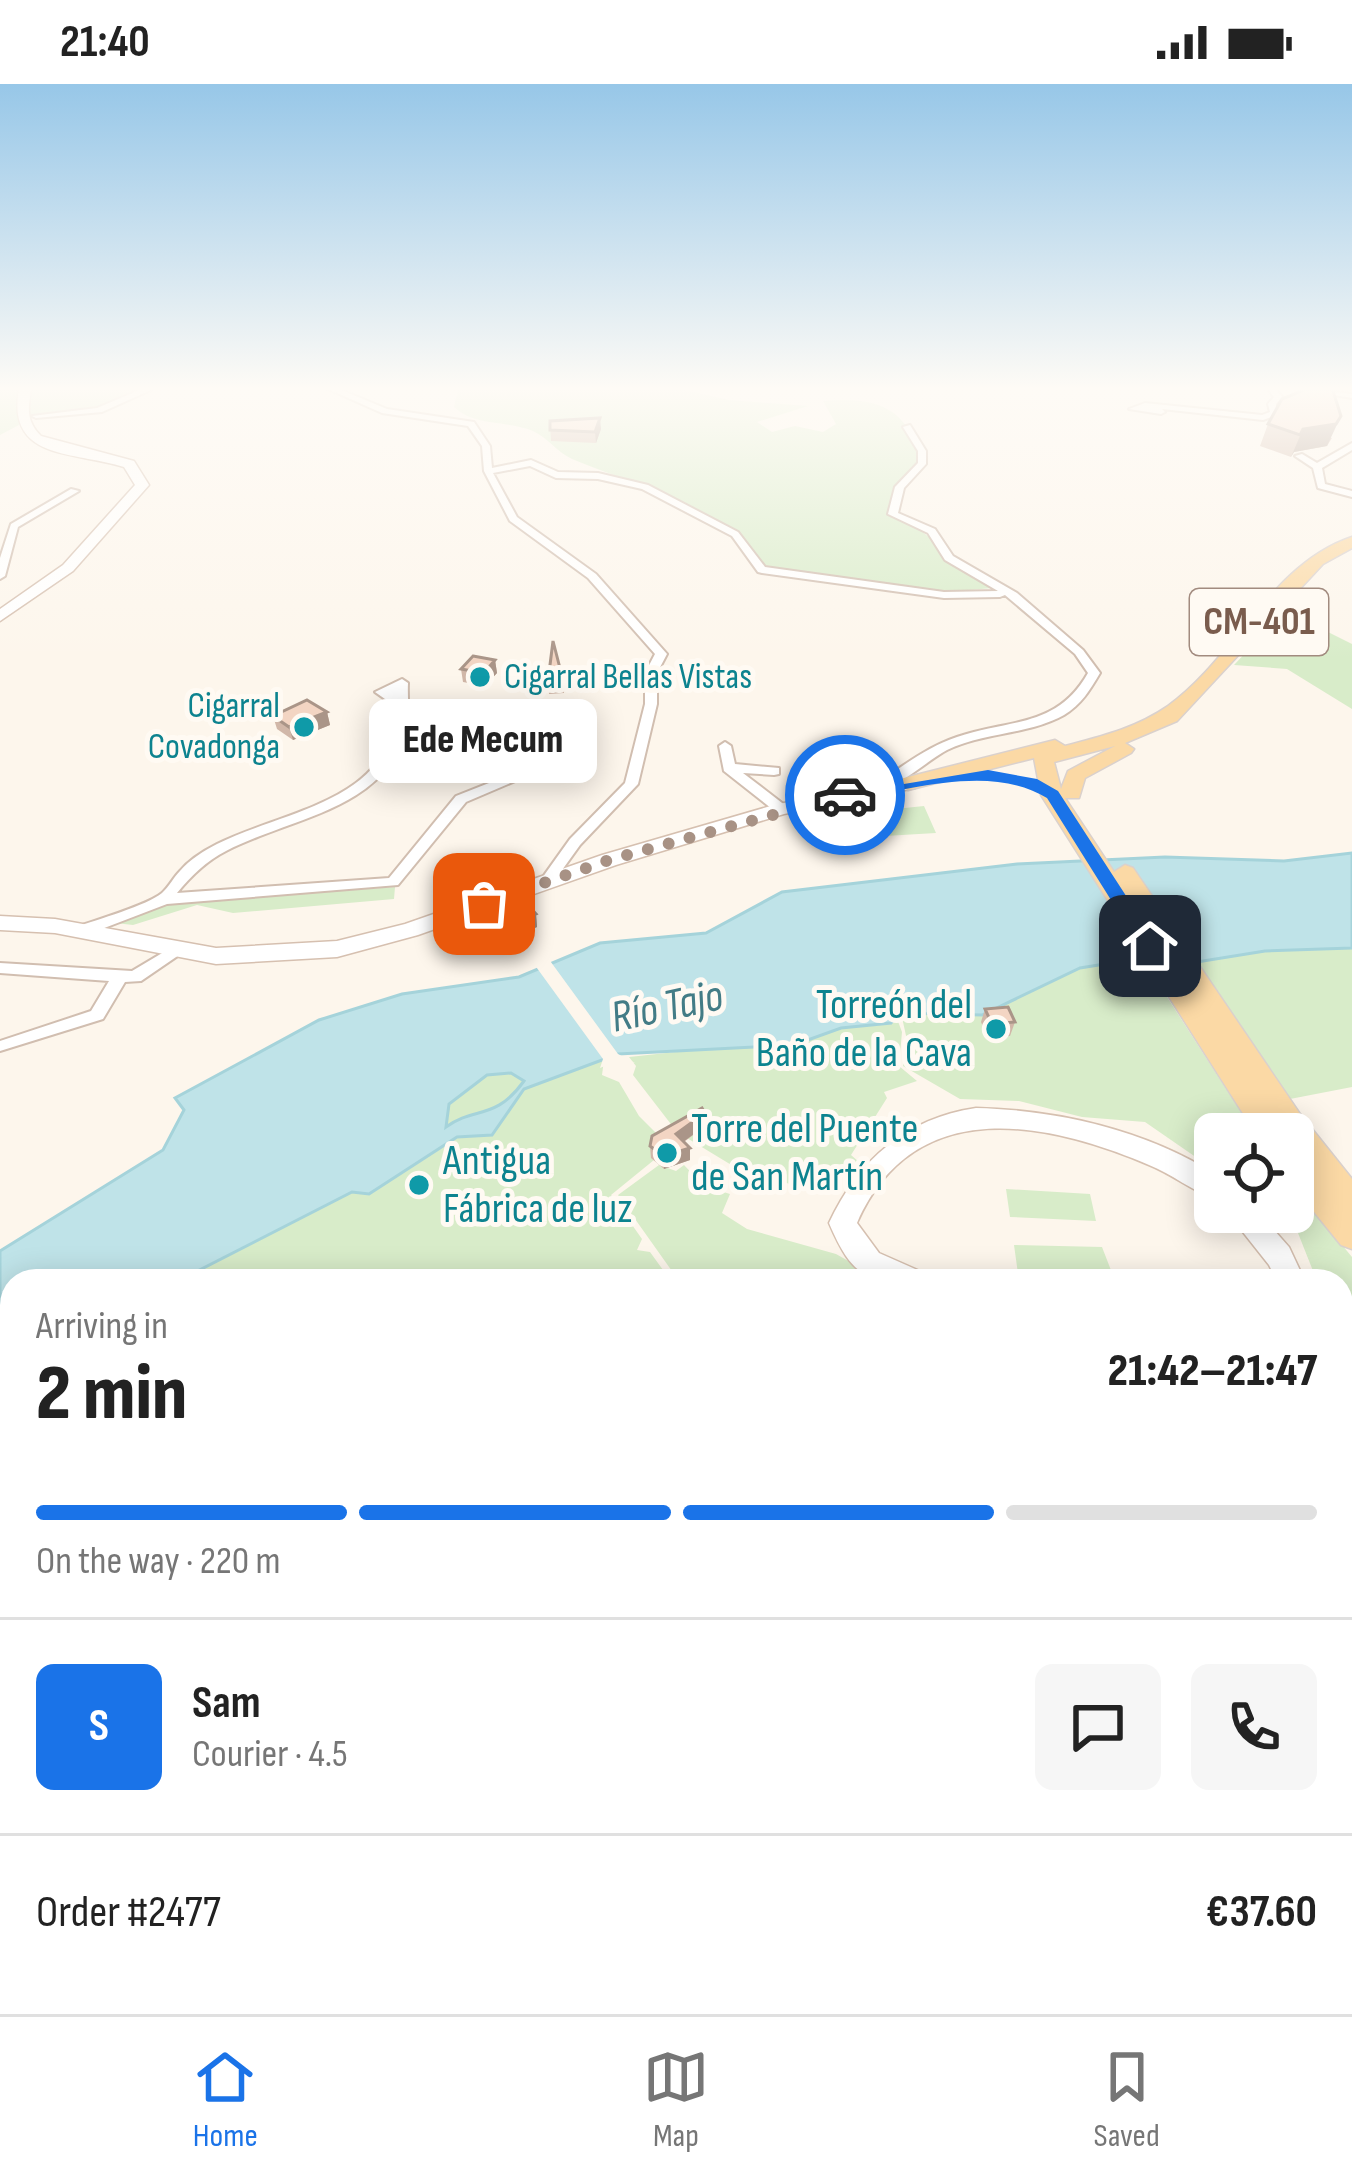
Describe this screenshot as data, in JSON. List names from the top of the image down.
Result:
{
  "streets": {
    "main road": ["CM-401"]
  },
  "water": ["Río Tajo"],
  "places": [
    "Cigarral Bellas Vistas",
    "Cigarral Covadonga",
    "Ede Mecum",
    "Torreón del Baño de la Cava",
    "Torre del Puente de San Martín",
    "Antigua Fábrica de luz"
  ],
  "page": {
    "status": "21:40",
    "bubble": "Ede Mecum",
    "heading": ["2 min", "Arriving in", "21:42–21:47"],
    "panel": [
      "Sam",
      "Courier · 4.5",
      "Order #2477",
      "€37.60"
    ],
    "bar": "On the way · 220 m",
    "round": "S",
    "tabs": ["Home", "Map", "Saved"]
  }
}
